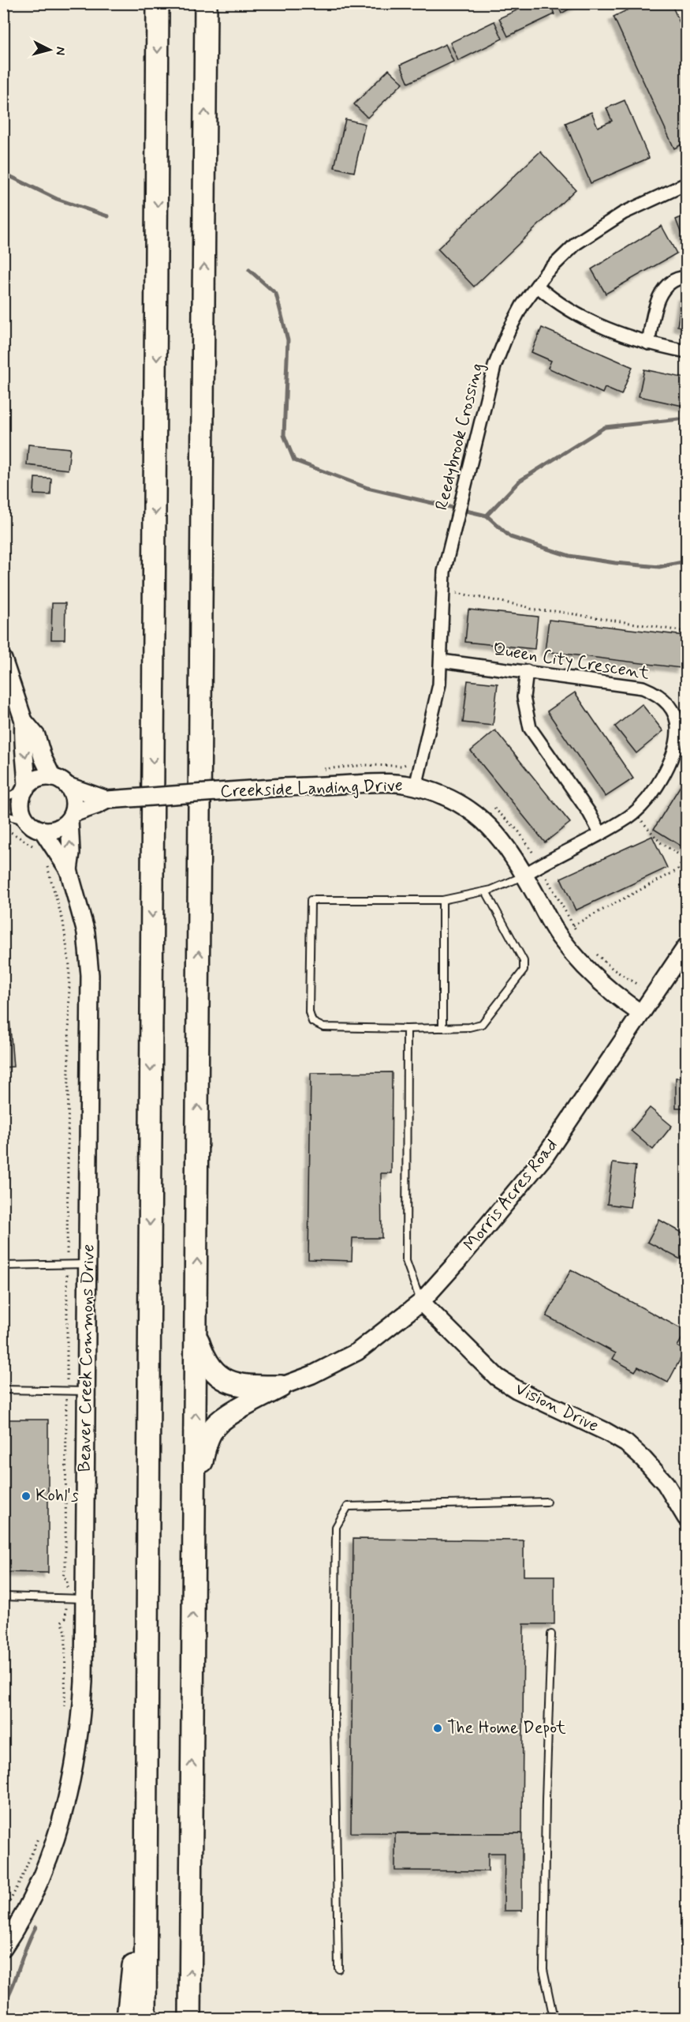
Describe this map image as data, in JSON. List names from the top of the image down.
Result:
{
  "streets": {
    "street": [
      "Reedybrook Crossing",
      "Queen City Crescent",
      "Creekside Landing Drive",
      "Morris Acres Road",
      "Beaver Creek Commons Drive",
      "Vision Drive"
    ]
  },
  "crossings": [
    ["Reedybrook Crossing", "Queen City Crescent"],
    ["Reedybrook Crossing", "Creekside Landing Drive"],
    ["Queen City Crescent", "Creekside Landing Drive"],
    ["Creekside Landing Drive", "Morris Acres Road"],
    ["Creekside Landing Drive", "Beaver Creek Commons Drive"],
    ["Morris Acres Road", "Vision Drive"]
  ],
  "places": ["Kohl's", "The Home Depot"],
  "north": "right"
}
